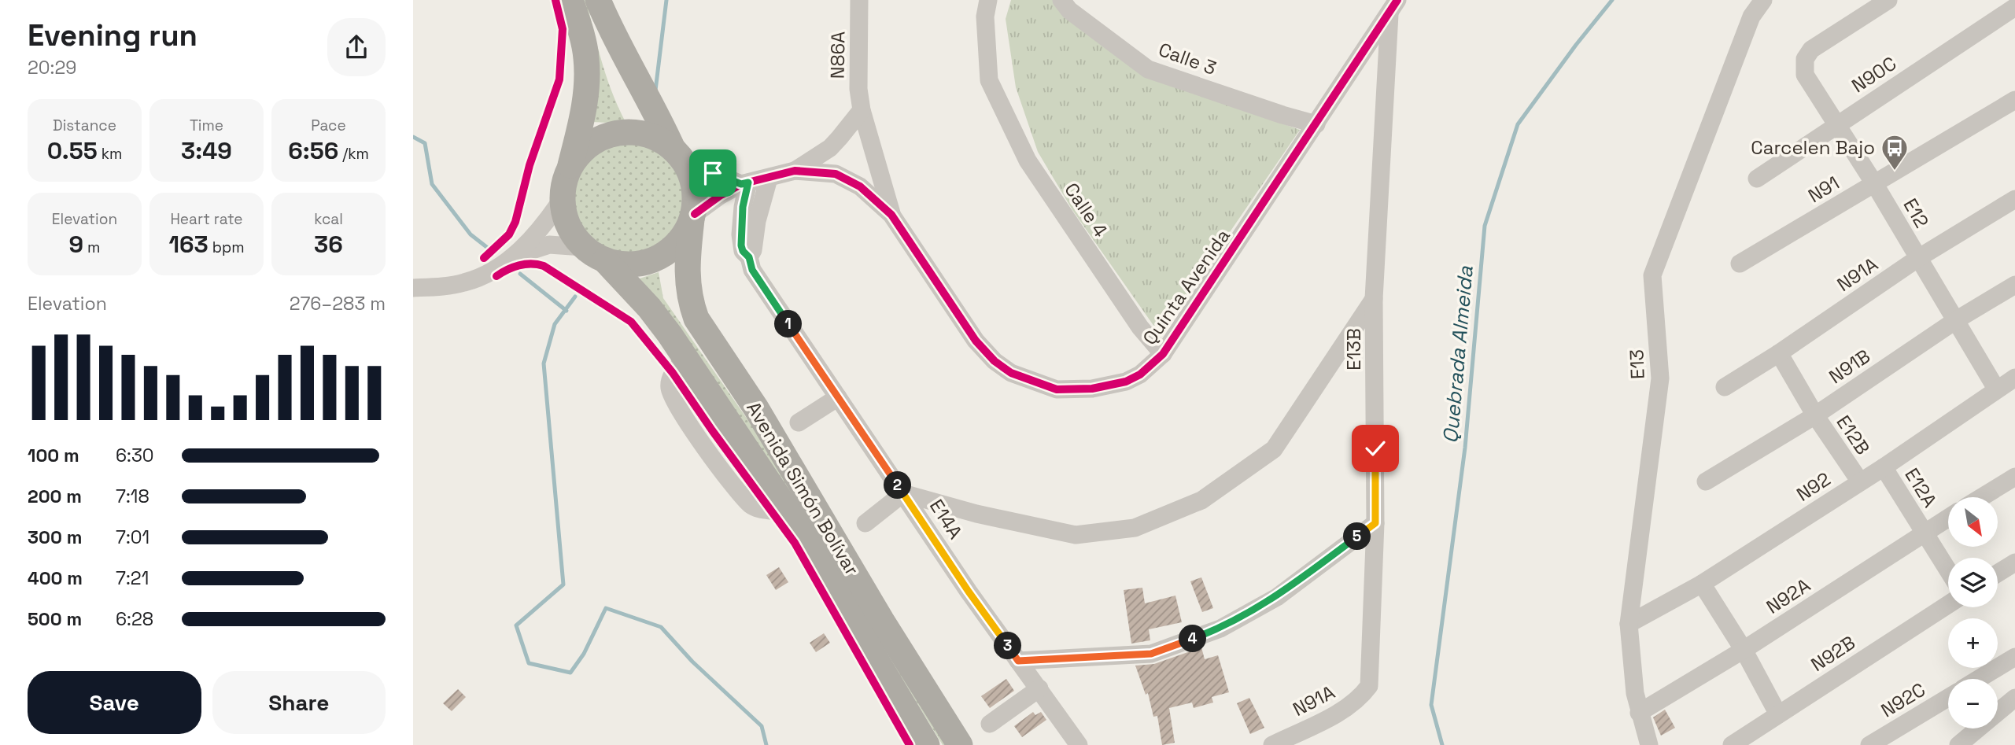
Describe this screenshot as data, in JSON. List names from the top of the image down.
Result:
{
  "streets": {
    "highway": ["Avenida Simón Bolívar"],
    "street": [
      "N86A",
      "Calle 3",
      "N90C",
      "N91",
      "Calle 4",
      "E12",
      "N91A",
      "Quinta Avenida",
      "E13B",
      "E13",
      "N91B",
      "E12B",
      "N92",
      "E12A",
      "E14A",
      "N92A",
      "N92B",
      "N92C"
    ]
  },
  "crossings": [
    ["N86A", "Quinta Avenida"],
    ["Calle 3", "Quinta Avenida"],
    ["N90C", "E12"],
    ["N91", "E12"],
    ["Calle 4", "Quinta Avenida"],
    ["E12", "N91A"],
    ["E12", "N91B"],
    ["E12", "N92"],
    ["N91A", "E13B"],
    ["N91A", "E12B"],
    ["Quinta Avenida", "E13B"],
    ["Quinta Avenida", "Avenida Simón Bolívar"],
    ["Quinta Avenida", "E14A"],
    ["E13", "N92"],
    ["E13", "N92A"],
    ["N91B", "E12B"],
    ["E12B", "N92"],
    ["N92", "E12A"],
    ["E12A", "N92A"]
  ],
  "water": ["Quebrada Almeida"],
  "places": {
    "bus stop": ["Carcelen Bajo"]
  },
  "north": "bottom right",
  "page": {
    "heading": ["Evening run", "20:29"],
    "stats": [
      ["Distance", "0.55 km"],
      ["Time", "3:49"],
      ["Pace", "6:56 /km"],
      ["Elevation", "9 m"],
      ["Heart rate", "163 bpm"],
      ["kcal", "36"]
    ],
    "chart": ["Elevation", "276–283 m"],
    "pins": [
      "1",
      "2",
      "5",
      "4",
      "3"
    ],
    "list": [
      {
        "name": "100 m",
        "note": "6:30"
      },
      {
        "name": "200 m",
        "note": "7:18"
      },
      {
        "name": "300 m",
        "note": "7:01"
      },
      {
        "name": "400 m",
        "note": "7:21"
      },
      {
        "name": "500 m",
        "note": "6:28"
      }
    ],
    "map_buttons": ["+", "−"],
    "buttons": ["Save", "Share"]
  }
}
